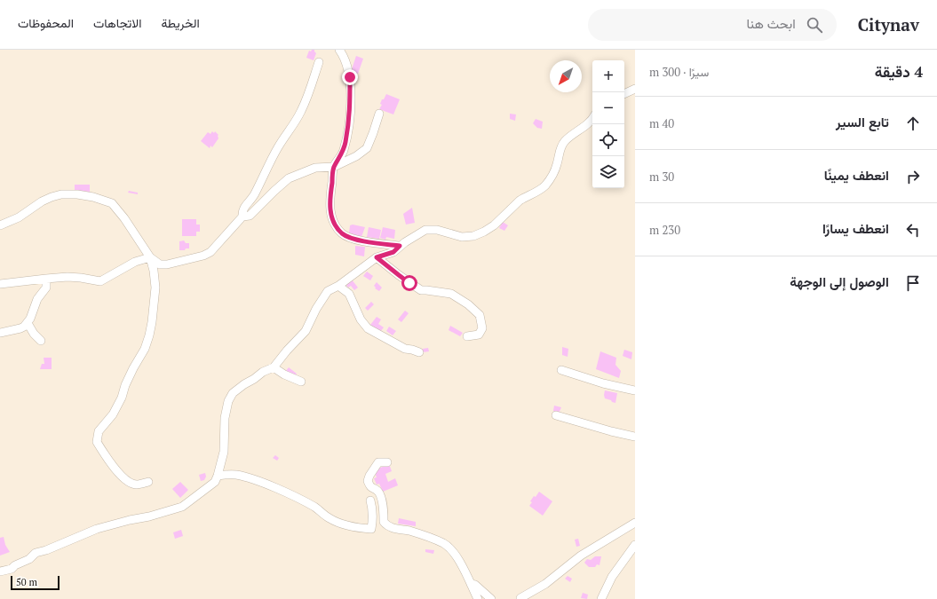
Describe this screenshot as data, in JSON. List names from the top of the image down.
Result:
{
  "scale_bar": "50 m",
  "north": "bottom left",
  "page": {
    "header": "Citynav",
    "search": "ابحث هنا",
    "nav": ["الخريطة", "الاتجاهات", "المحفوظات"],
    "heading": ["4 دقيقة", "سيرًا · 300 m"],
    "map_buttons": ["+", "−"],
    "list": [
      ["تابع السير", "40 m"],
      ["انعطف يمينًا", "30 m"],
      ["انعطف يسارًا", "230 m"],
      "الوصول إلى الوجهة"
    ],
    "scale": "50 m"
  }
}
